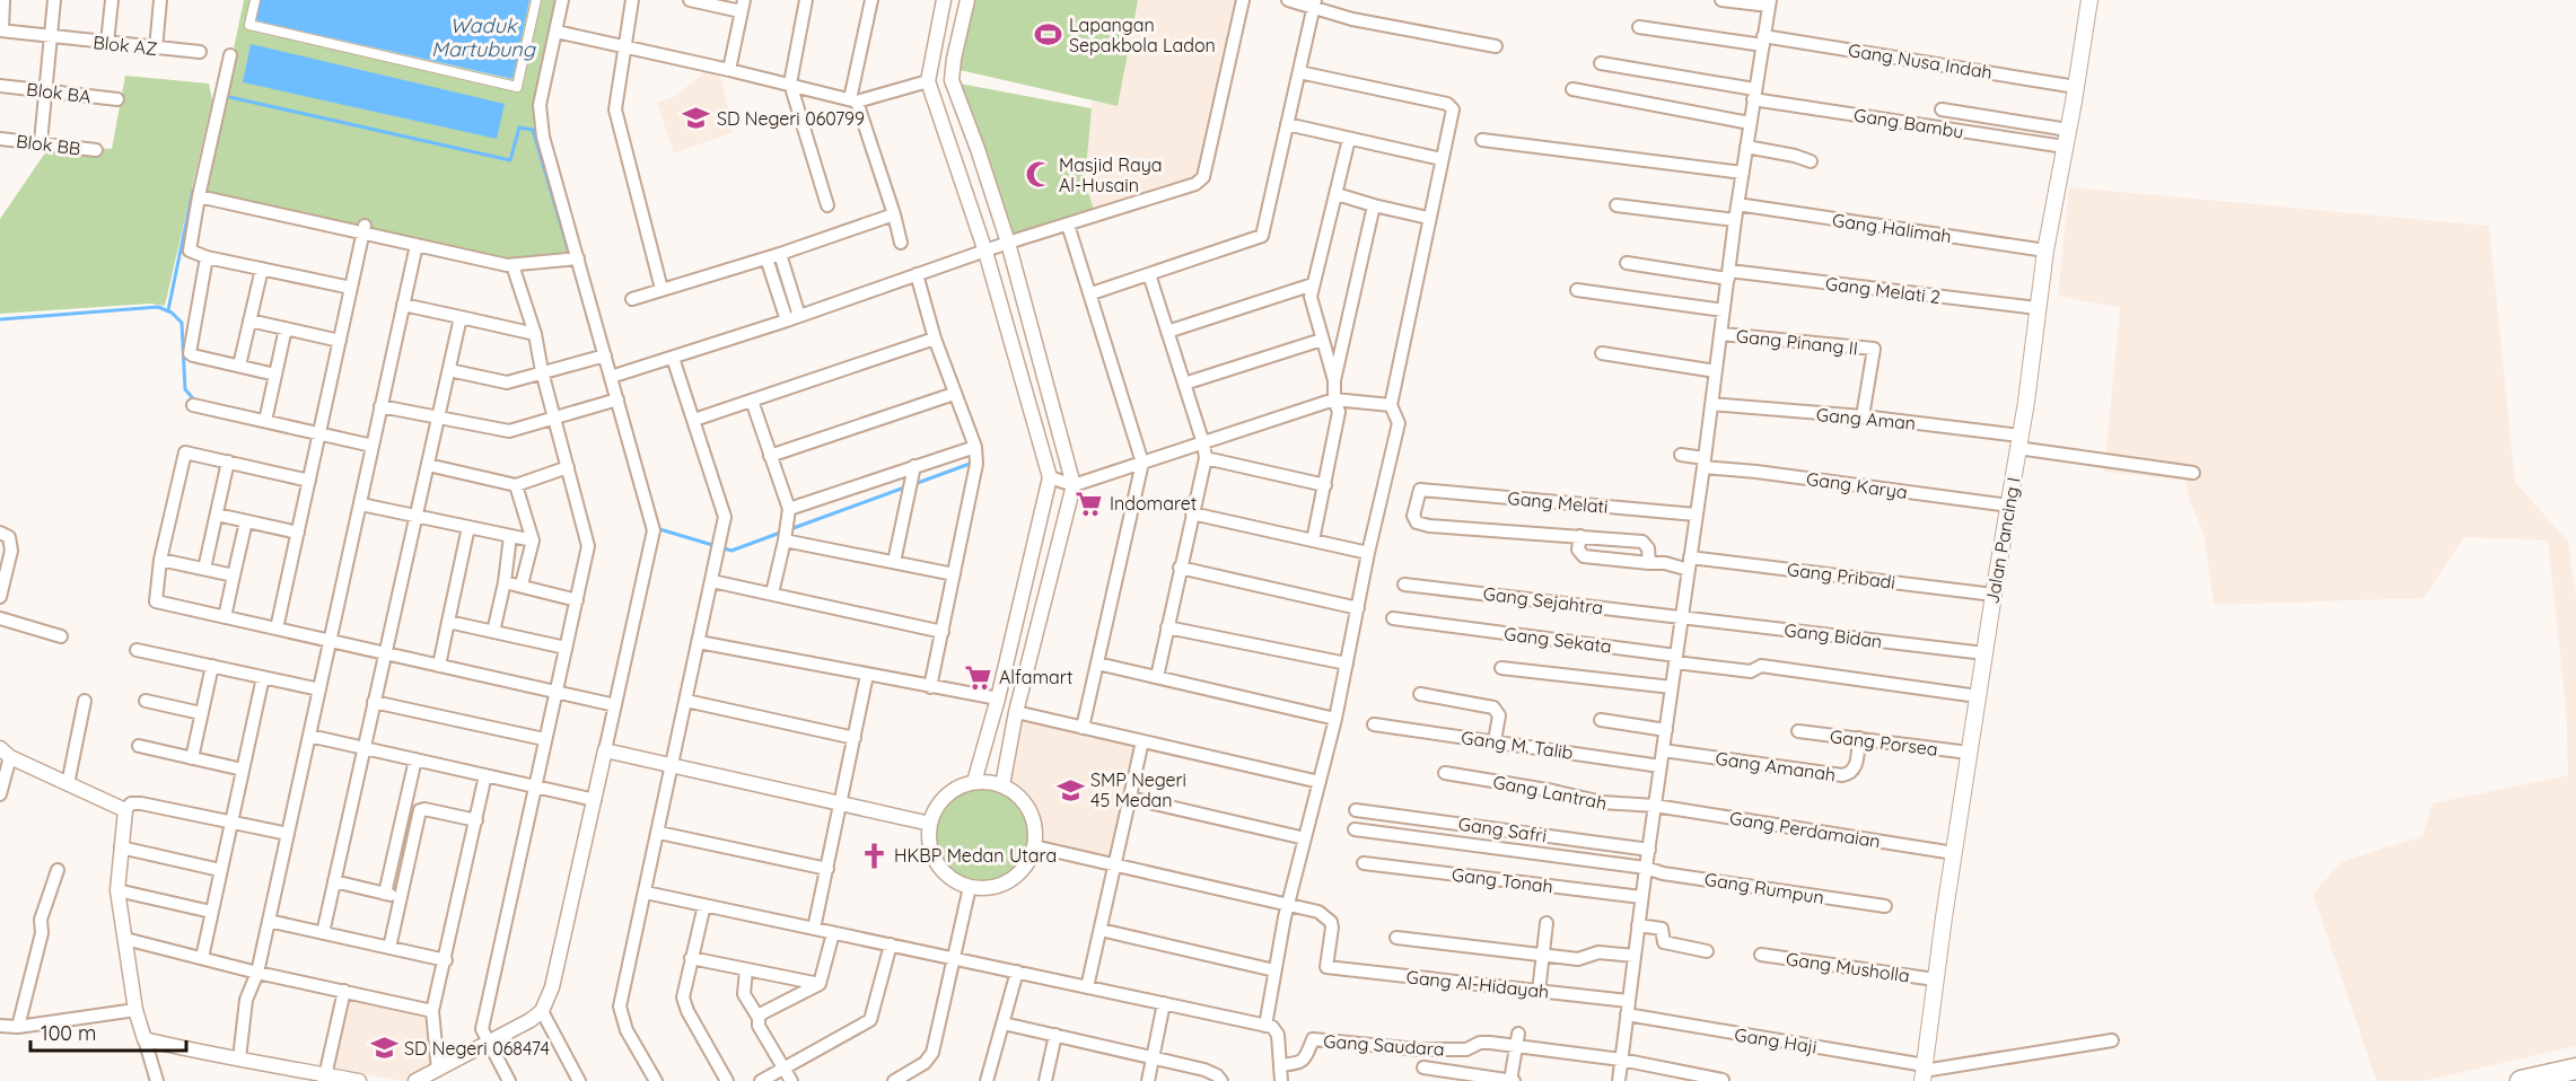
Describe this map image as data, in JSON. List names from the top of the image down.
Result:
{
  "streets": {
    "main road": ["Jalan Pancing I"],
    "street": [
      "Blok AZ",
      "Gang Nusa Indah",
      "Blok BA",
      "Gang Bambu",
      "Blok BB",
      "Gang Halimah",
      "Gang Melati 2",
      "Gang Pinang II",
      "Gang Aman",
      "Gang Karya",
      "Gang Melati",
      "Gang Pribadi",
      "Gang Sejahtra",
      "Gang Bidan",
      "Gang Sekata",
      "Gang Porsea",
      "Gang M. Talib",
      "Gang Amanah",
      "Gang Lantrah",
      "Gang Safri",
      "Gang Perdamaian",
      "Gang Tonah",
      "Gang Rumpun",
      "Gang Musholla",
      "Gang Al-Hidayah",
      "Gang Haji",
      "Gang Saudara"
    ]
  },
  "crossings": [
    ["Gang Nusa Indah", "Jalan Pancing I"],
    ["Gang Bambu", "Jalan Pancing I"],
    ["Gang Halimah", "Jalan Pancing I"],
    ["Gang Melati 2", "Jalan Pancing I"],
    ["Gang Pinang II", "Gang Aman"],
    ["Gang Aman", "Jalan Pancing I"],
    ["Gang Karya", "Jalan Pancing I"],
    ["Gang Melati", "Gang Pribadi"],
    ["Jalan Pancing I", "Gang Pribadi"],
    ["Jalan Pancing I", "Gang Bidan"],
    ["Jalan Pancing I", "Gang Sekata"],
    ["Jalan Pancing I", "Gang Porsea"],
    ["Jalan Pancing I", "Gang Perdamaian"],
    ["Jalan Pancing I", "Gang Musholla"],
    ["Jalan Pancing I", "Gang Haji"],
    ["Gang Sejahtra", "Gang Bidan"],
    ["Gang Porsea", "Gang Amanah"],
    ["Gang Lantrah", "Gang Perdamaian"]
  ],
  "water": ["Waduk Martubung"],
  "places": {
    "sports": ["Lapangan Sepakbola Ladon"],
    "school or university": ["SD Negeri 060799", "SMP Negeri 45 Medan", "SD Negeri 068474"],
    "mosque": ["Masjid Raya Al-Husain"],
    "supermarket": ["Indomaret", "Alfamart"],
    "church": ["HKBP Medan Utara"]
  },
  "scale_bar": "100 m"
}
